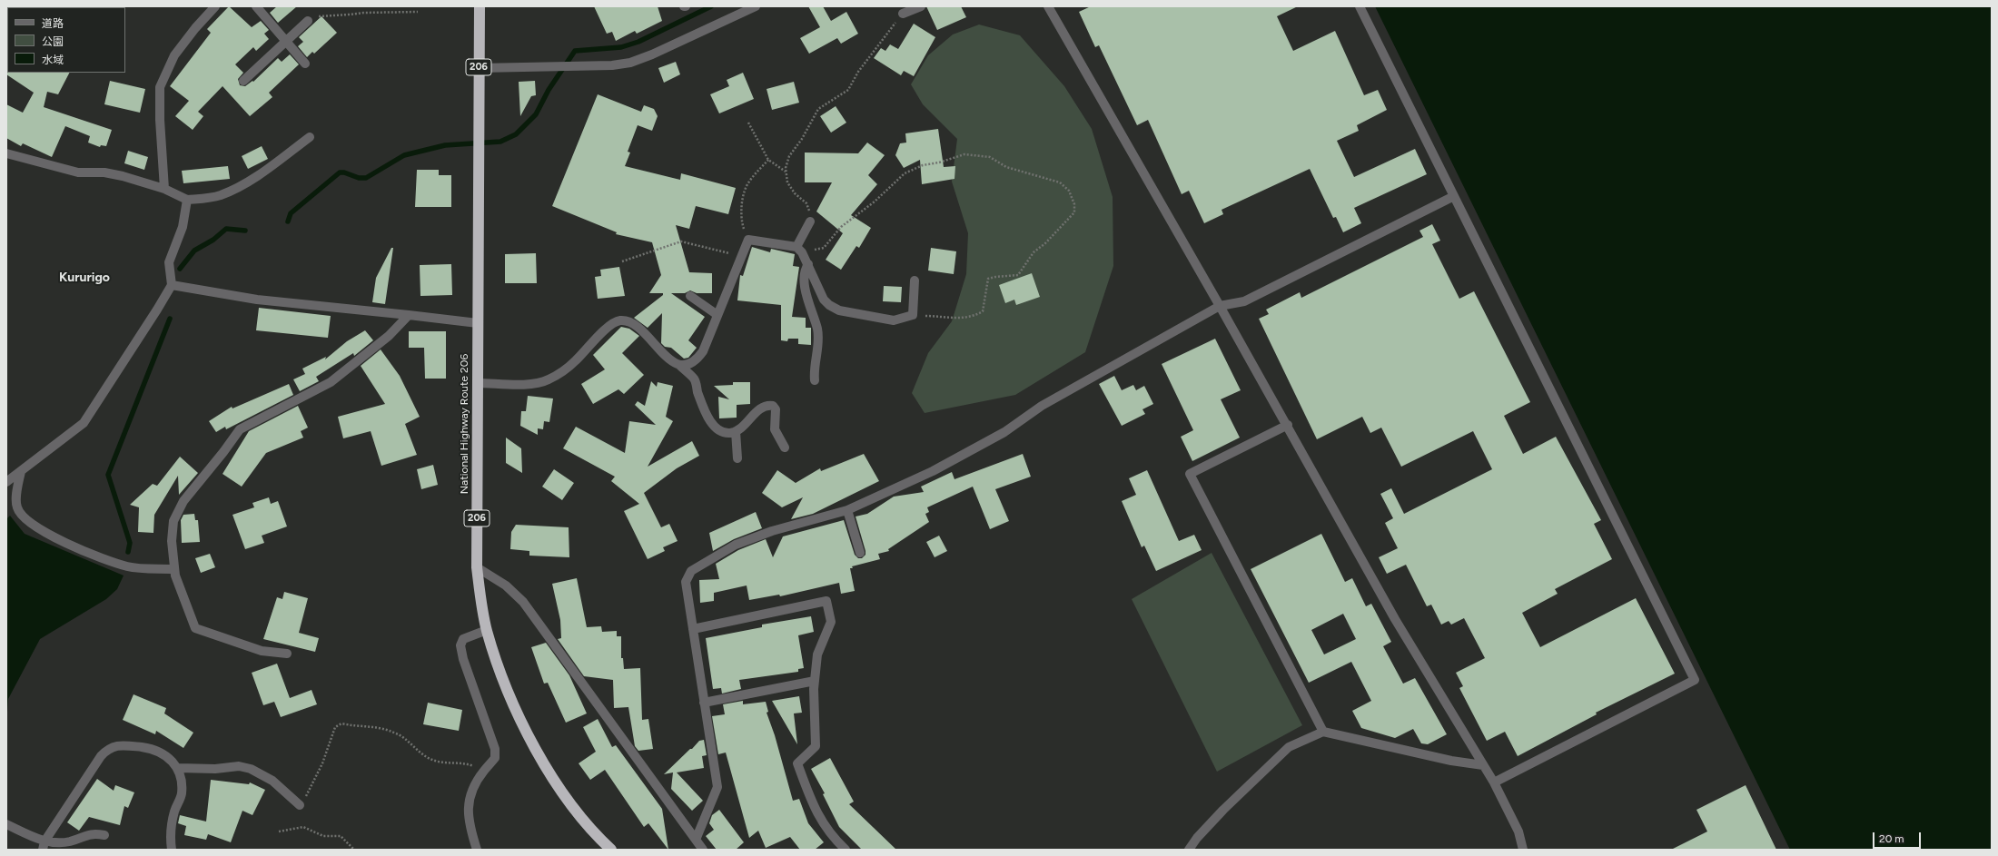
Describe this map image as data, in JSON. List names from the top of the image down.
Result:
{
  "streets": {
    "highway": ["206", "National Highway Route 206"]
  },
  "districts": ["Kururigo"],
  "legend": ["道路", "公園", "水域"],
  "scale_bar": "20 m"
}
